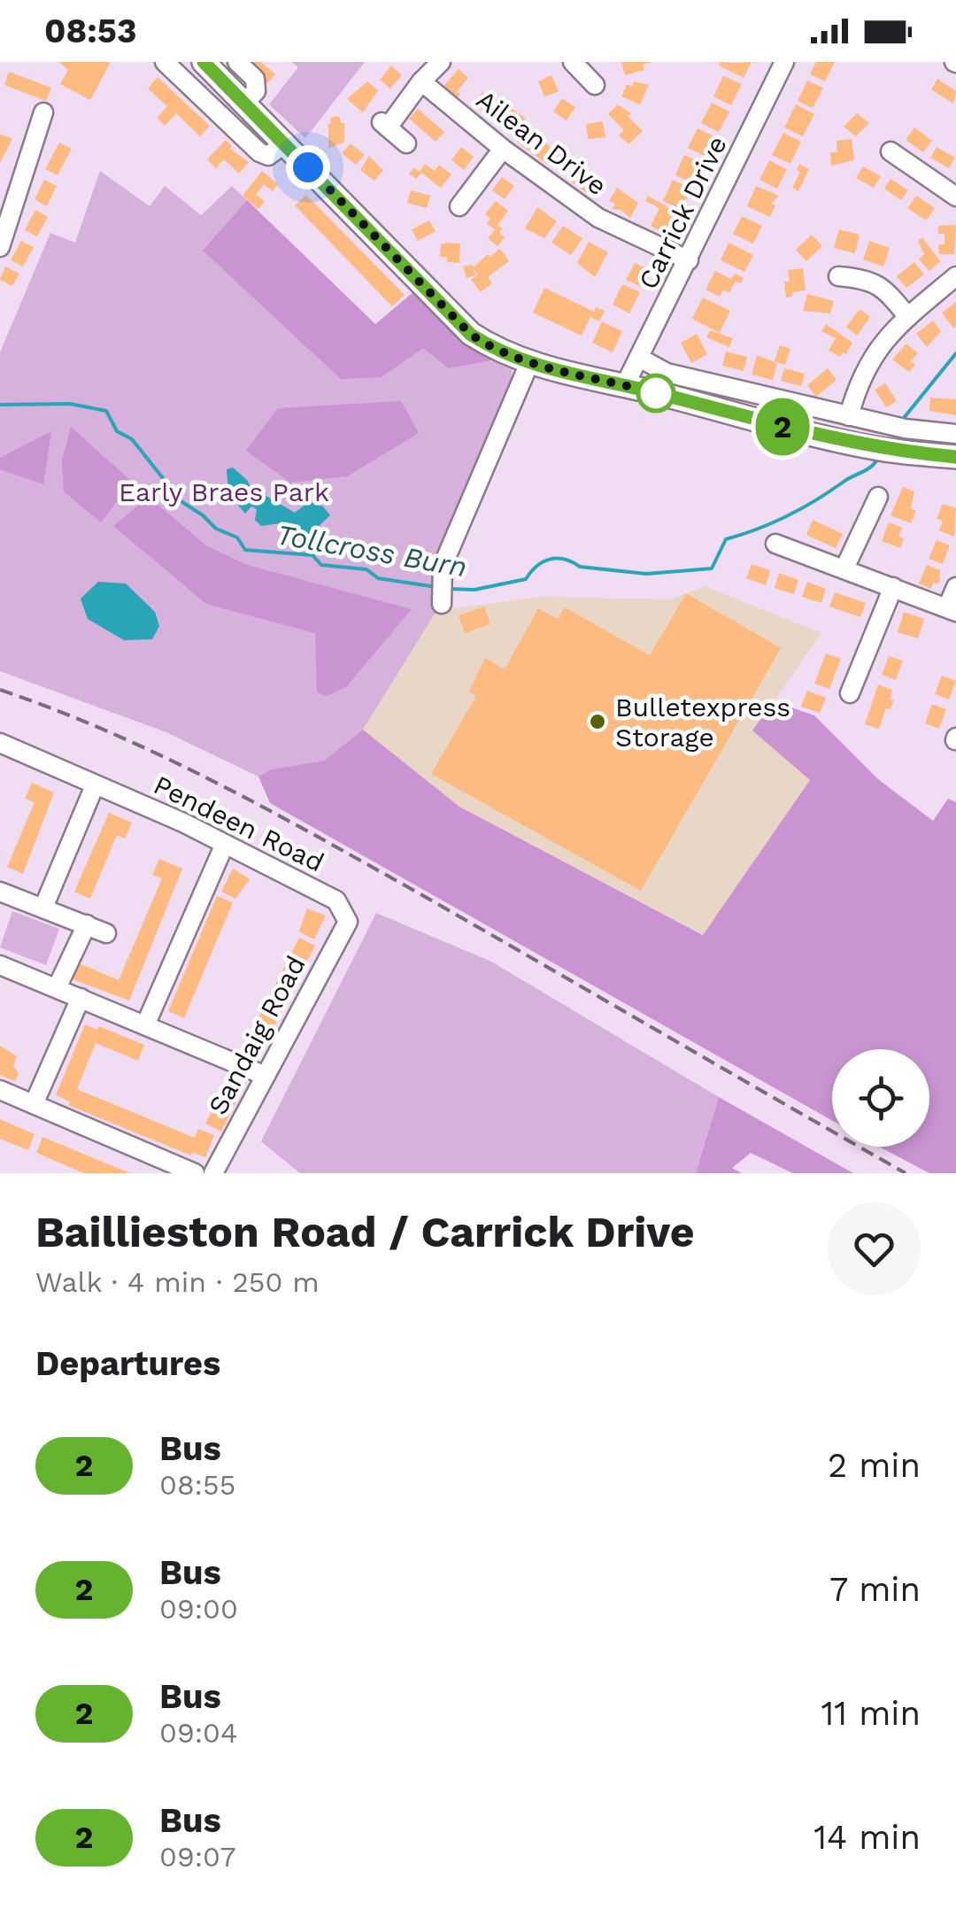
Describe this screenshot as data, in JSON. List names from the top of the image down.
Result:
{
  "streets": {
    "street": [
      "Ailean Drive",
      "Carrick Drive",
      "Pendeen Road",
      "Sandaig Road"
    ]
  },
  "crossings": [
    ["Ailean Drive", "Carrick Drive"],
    ["Pendeen Road", "Sandaig Road"]
  ],
  "water": ["Tollcross Burn"],
  "parks": ["Early Braes Park"],
  "places": ["Bulletexpress Storage"],
  "lines": ["bus line 2"],
  "page": {
    "status": "08:53",
    "on_map": "2",
    "heading": [
      ["Baillieston Road / Carrick Drive", "Walk · 4 min · 250 m"],
      "Departures"
    ],
    "list": [
      {
        "mark": "2",
        "name": "Bus",
        "note": "08:55",
        "value": "2 min"
      },
      {
        "mark": "2",
        "name": "Bus",
        "note": "09:00",
        "value": "7 min"
      },
      {
        "mark": "2",
        "name": "Bus",
        "note": "09:04",
        "value": "11 min"
      },
      {
        "mark": "2",
        "name": "Bus",
        "note": "09:07",
        "value": "14 min"
      }
    ]
  }
}
